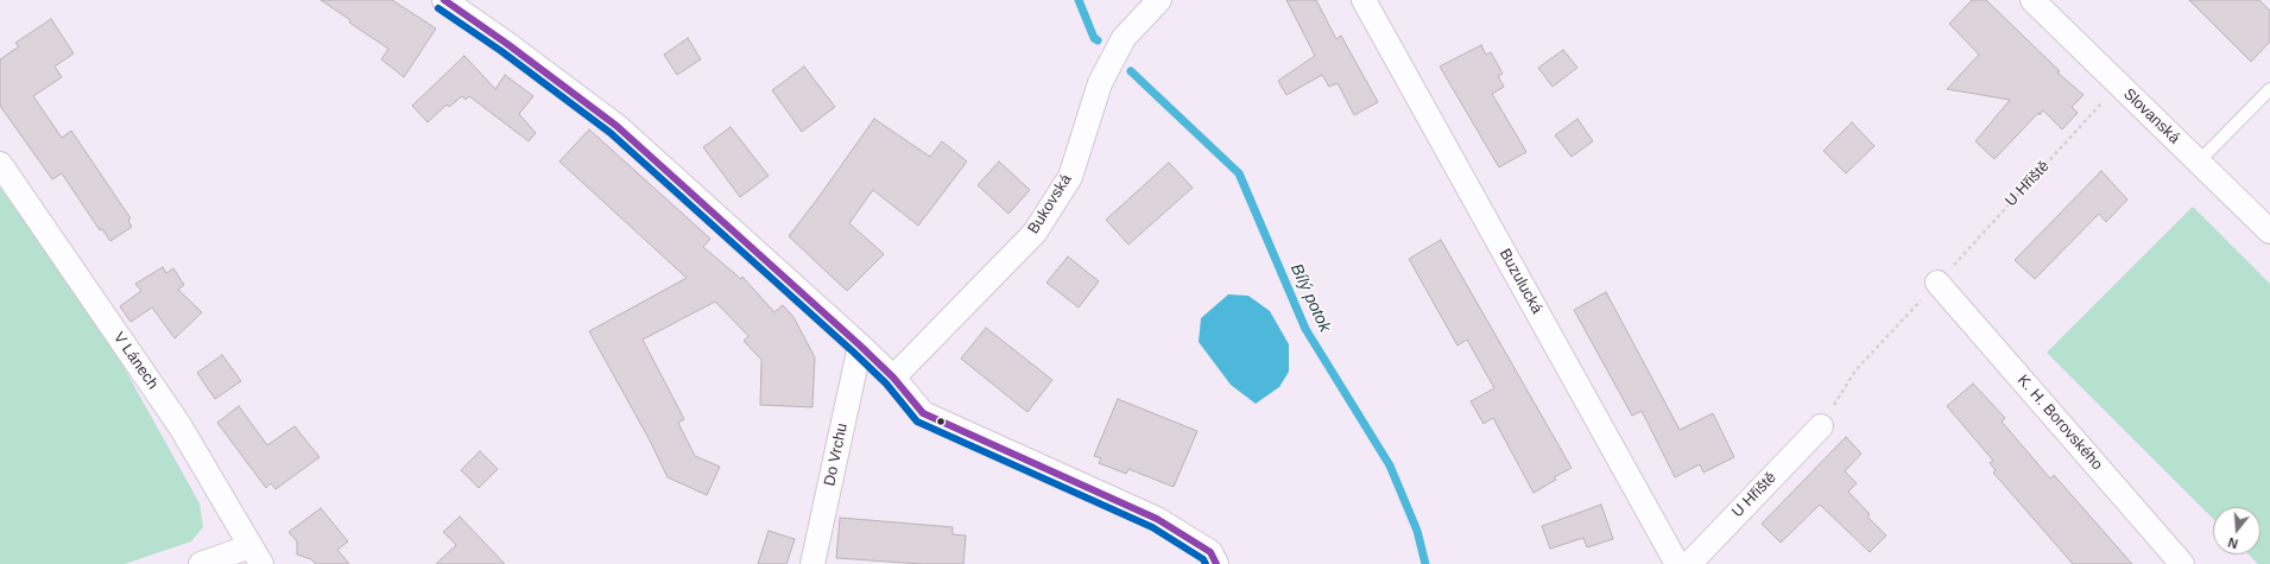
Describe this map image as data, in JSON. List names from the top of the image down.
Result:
{
  "streets": {
    "street": [
      "Slovanská",
      "U Hřiště",
      "Bukovská",
      "Buzulucká",
      "V Lánech",
      "K. H. Borovského",
      "Do Vrchu"
    ]
  },
  "crossings": [
    ["Slovanská", "U Hřiště"],
    ["U Hřiště", "K. H. Borovského"]
  ],
  "water": ["Bílý potok"],
  "north": "bottom"
}
